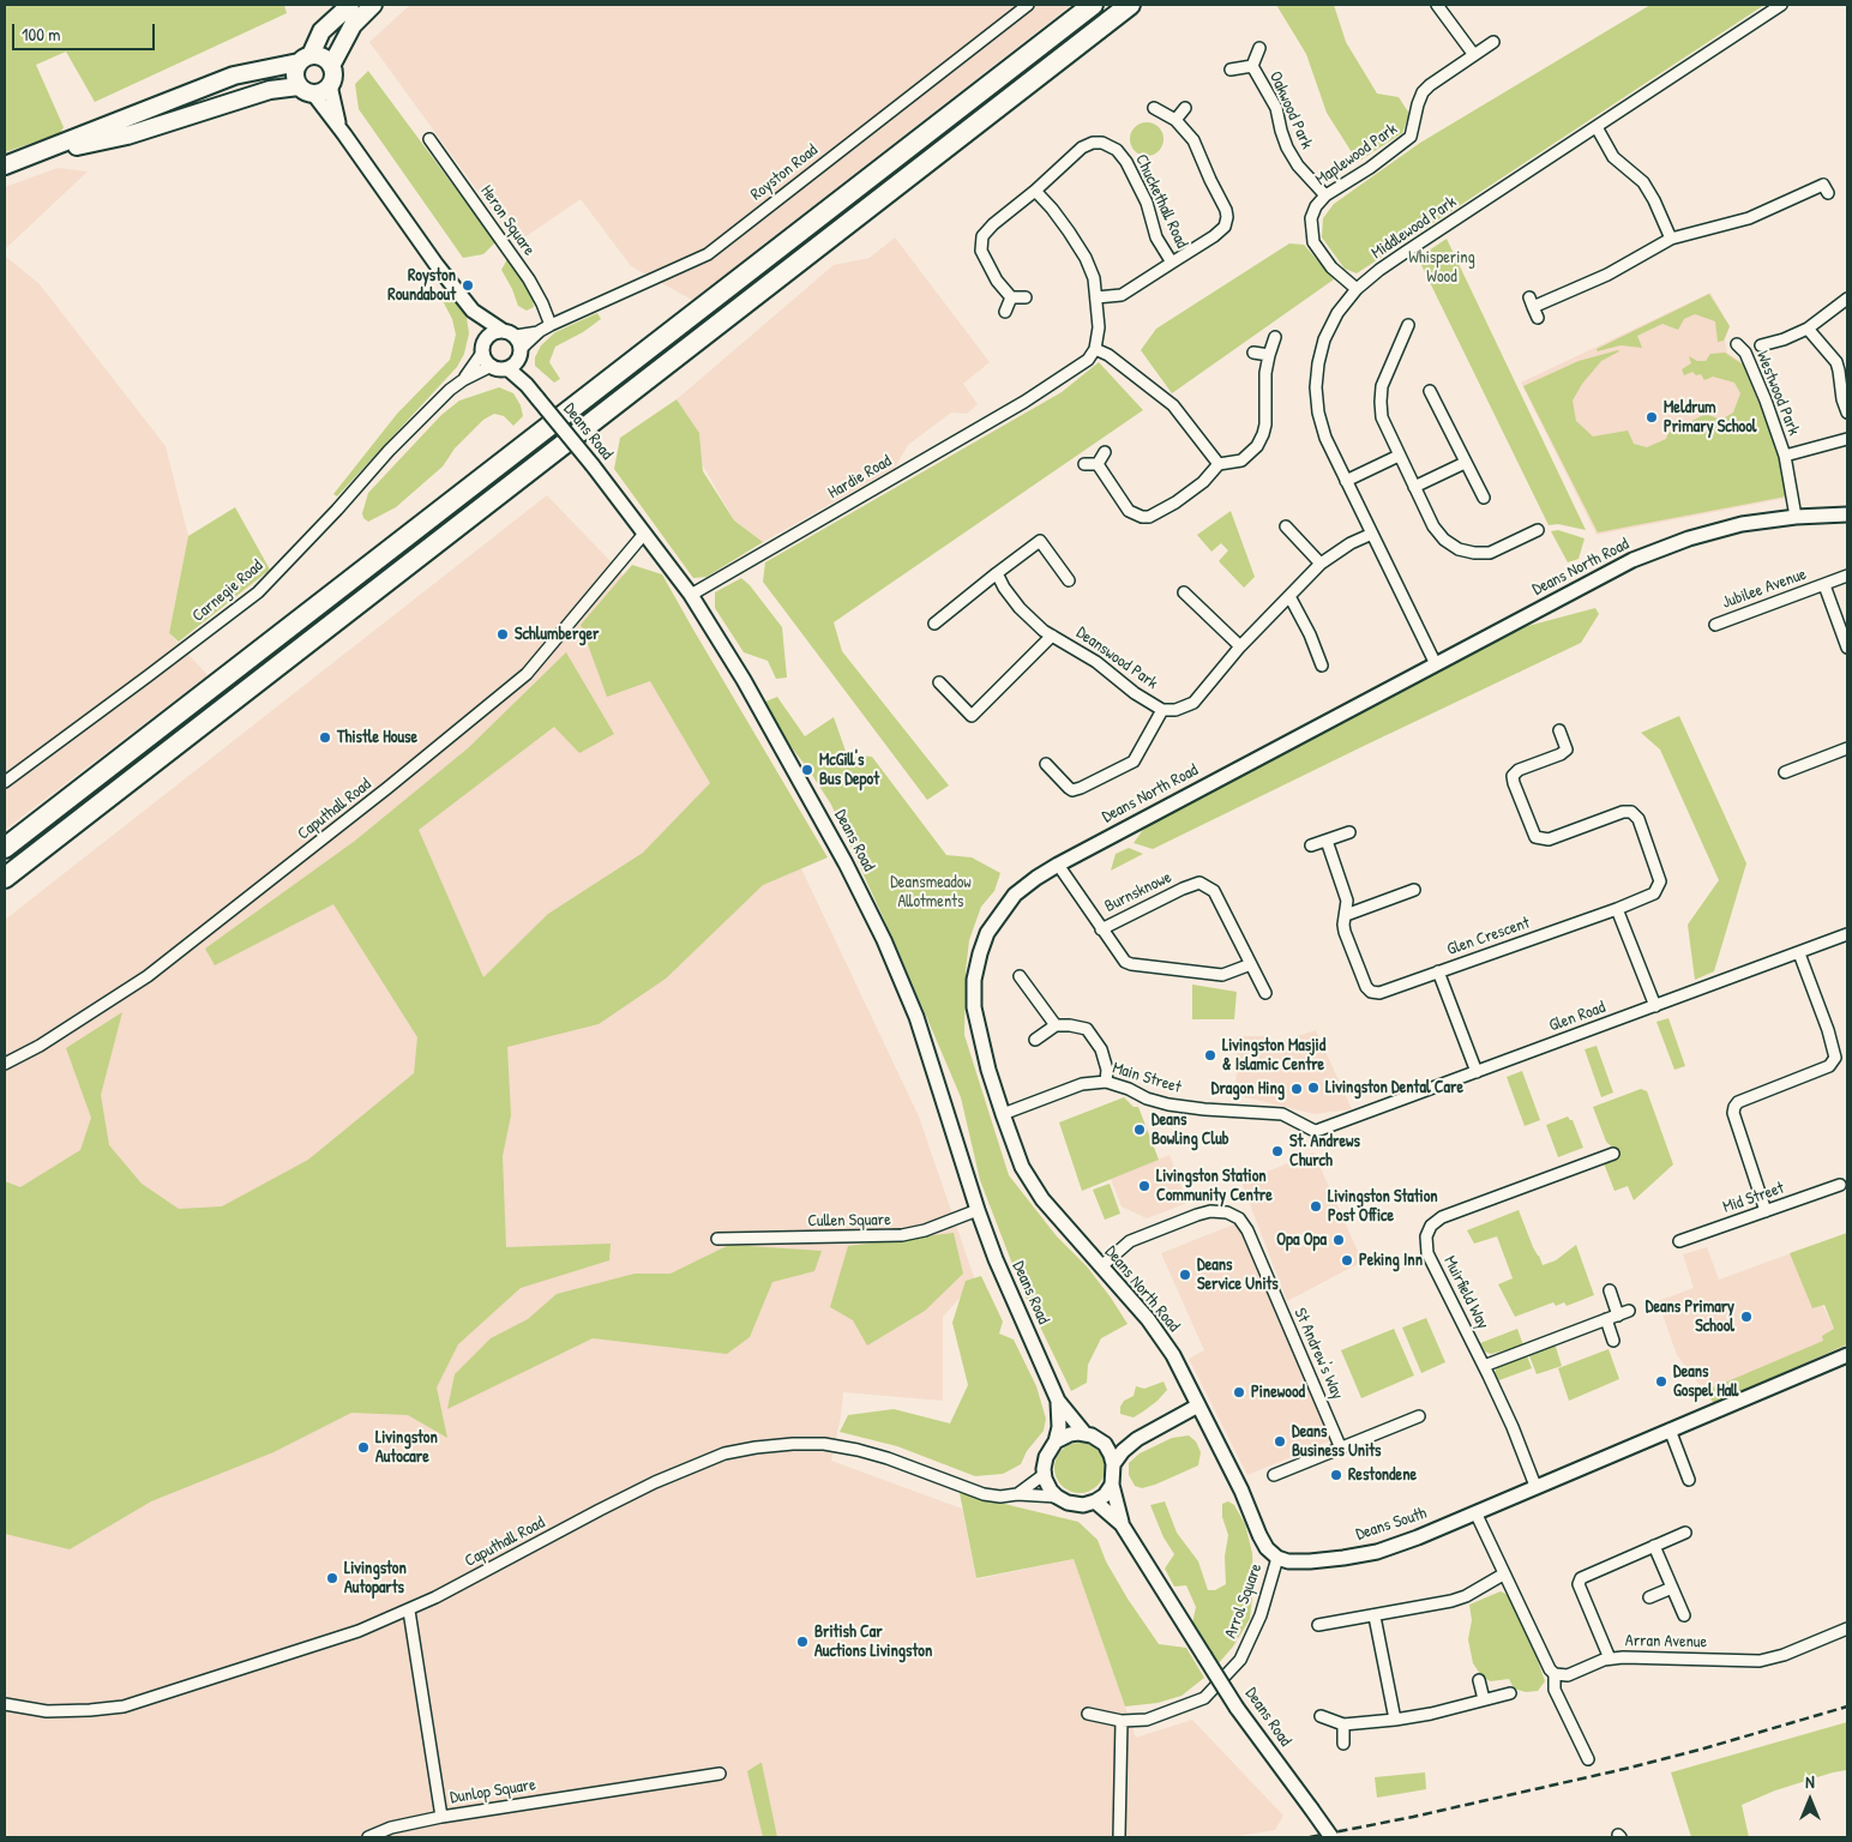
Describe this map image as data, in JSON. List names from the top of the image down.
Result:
{
  "streets": {
    "street": [
      "Oakwood Park",
      "Maplewood Park",
      "Royston Road",
      "Chuckethall Road",
      "Heron Square",
      "Middlewood Park",
      "Westwood Park",
      "Deans Road",
      "Hardie Road",
      "Deans North Road",
      "Jubilee Avenue",
      "Carnegie Road",
      "Deanswood Park",
      "Caputhall Road",
      "Burnsknowe",
      "Glen Crescent",
      "Glen Road",
      "Main Street",
      "Mid Street",
      "Cullen Square",
      "Muirfield Way",
      "St Andrew's Way",
      "Deans South",
      "Arrol Square",
      "Arran Avenue",
      "Dunlop Square"
    ]
  },
  "crossings": [
    ["Oakwood Park", "Maplewood Park"],
    ["Maplewood Park", "Middlewood Park"],
    ["Royston Road", "Heron Square"],
    ["Royston Road", "Deans Road"],
    ["Royston Road", "Carnegie Road"],
    ["Middlewood Park", "Deans North Road"],
    ["Middlewood Park", "Deanswood Park"],
    ["Westwood Park", "Deans North Road"],
    ["Deans Road", "Hardie Road"],
    ["Deans Road", "Carnegie Road"],
    ["Deans Road", "Caputhall Road"],
    ["Deans Road", "Cullen Square"],
    ["Deans North Road", "Burnsknowe"],
    ["Deans North Road", "Main Street"],
    ["Deans North Road", "St Andrew's Way"],
    ["Caputhall Road", "Dunlop Square"],
    ["Glen Crescent", "Glen Road"],
    ["Glen Road", "Main Street"],
    ["Muirfield Way", "Deans South"],
    ["Deans South", "Arrol Square"]
  ],
  "parks": ["Whispering Wood", "Deansmeadow Allotments"],
  "places": [
    "Royston Roundabout",
    "Meldrum Primary School",
    "Schlumberger",
    "Thistle House",
    "McGill's Bus Depot",
    "Livingston Masjid & Islamic Centre",
    "Livingston Dental Care",
    "Dragon Hing",
    "Deans Bowling Club",
    "St. Andrews Church",
    "Livingston Station Community Centre",
    "Livingston Station Post Office",
    "Opa Opa",
    "Peking Inn",
    "Deans Service Units",
    "Deans Primary School",
    "Deans Gospel Hall",
    "Pinewood",
    "Deans Business Units",
    "Livingston Autocare",
    "Restondene",
    "Livingston Autoparts",
    "British Car Auctions Livingston"
  ],
  "scale_bar": "100 m",
  "north": "top"
}
